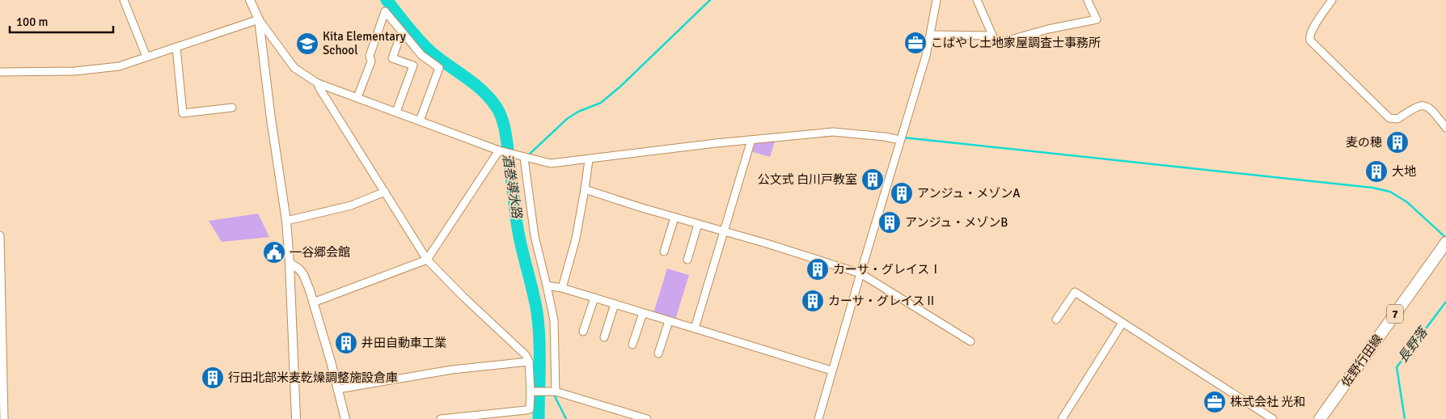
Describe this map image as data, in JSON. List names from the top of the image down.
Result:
{
  "streets": {
    "main road": ["7", "佐野行田線"]
  },
  "water": ["酒巻導水路", "長野落"],
  "places": {
    "office": ["こばやし土地家屋調査士事務所", "株式会社 光和"],
    "school or university": ["Kita Elementary School"],
    "building": [
      "麦の穂",
      "大地",
      "公文式 白川戸教室",
      "アンジュ・メゾンA",
      "アンジュ・メゾンB",
      "カーサ・グレイスⅠ",
      "カーサ・グレイスⅡ",
      "井田自動車工業",
      "行田北部米麦乾燥調整施設倉庫"
    ],
    "public building": ["一谷郷会館"]
  },
  "scale_bar": "100 m"
}
